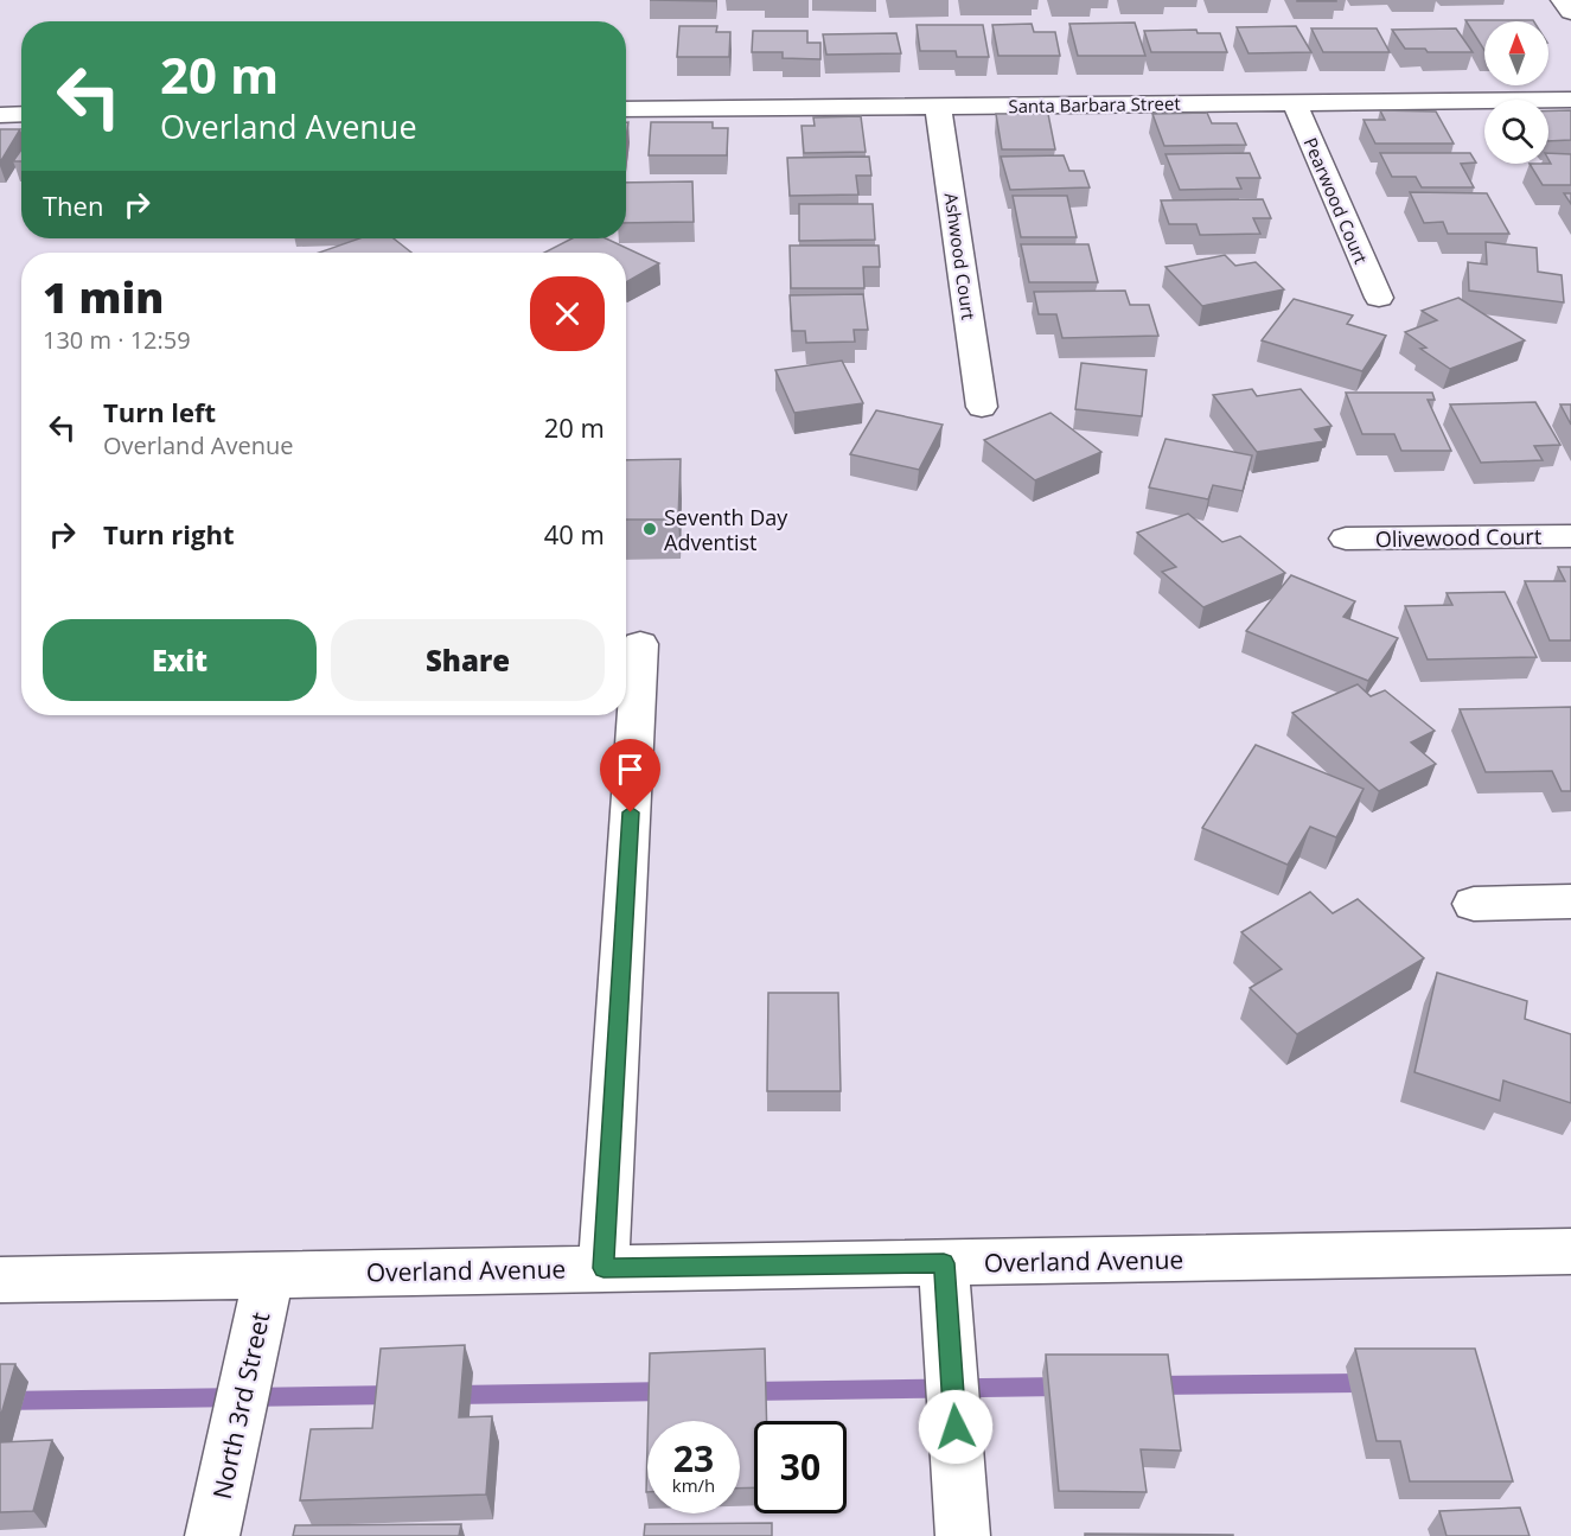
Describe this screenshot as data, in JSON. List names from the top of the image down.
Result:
{
  "streets": {
    "street": [
      "Santa Barbara Street",
      "Pearwood Court",
      "Ashwood Court",
      "Olivewood Court",
      "Overland Avenue",
      "North 3rd Street"
    ]
  },
  "crossings": [
    ["Santa Barbara Street", "Pearwood Court"],
    ["Santa Barbara Street", "Ashwood Court"],
    ["Overland Avenue", "North 3rd Street"]
  ],
  "places": ["Seventh Day Adventist"],
  "north": "top",
  "page": {
    "turn": ["20 m", "Overland Avenue"],
    "then": "Then",
    "heading": ["1 min", "130 m · 12:59"],
    "list": [
      {
        "name": "Turn left",
        "note": "Overland Avenue",
        "value": "20 m"
      },
      {
        "name": "Turn right",
        "value": "40 m"
      }
    ],
    "buttons": ["Exit", "Share"],
    "speed": "23 km/h",
    "limit": "30"
  }
}
